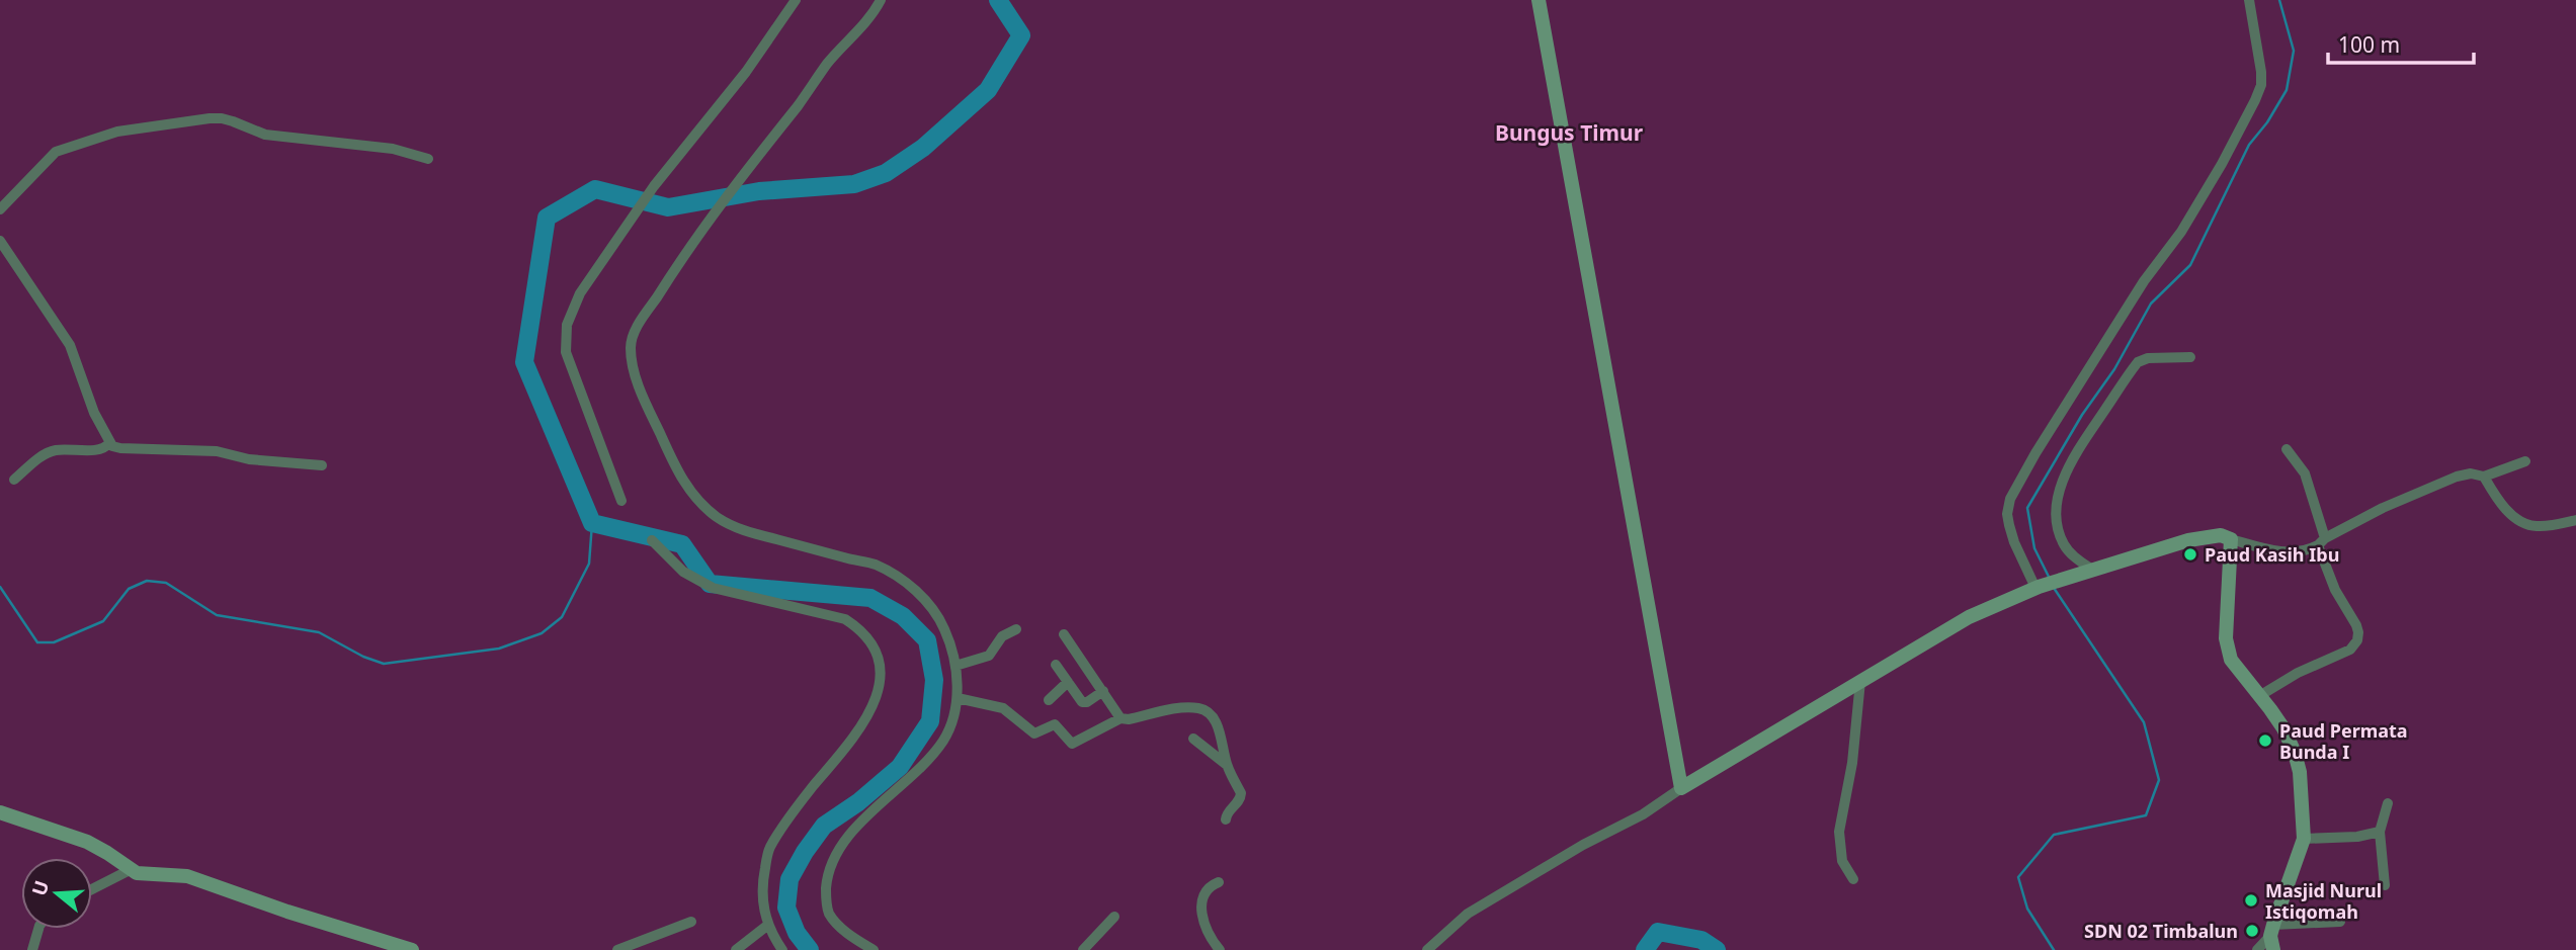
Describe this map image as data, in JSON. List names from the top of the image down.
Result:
{
  "districts": ["Bungus Timur"],
  "places": [
    "Paud Kasih Ibu",
    "Paud Permata Bunda I",
    "Masjid Nurul Istiqomah",
    "SDN 02 Timbalun"
  ],
  "scale_bar": "100 m",
  "north": "left"
}
